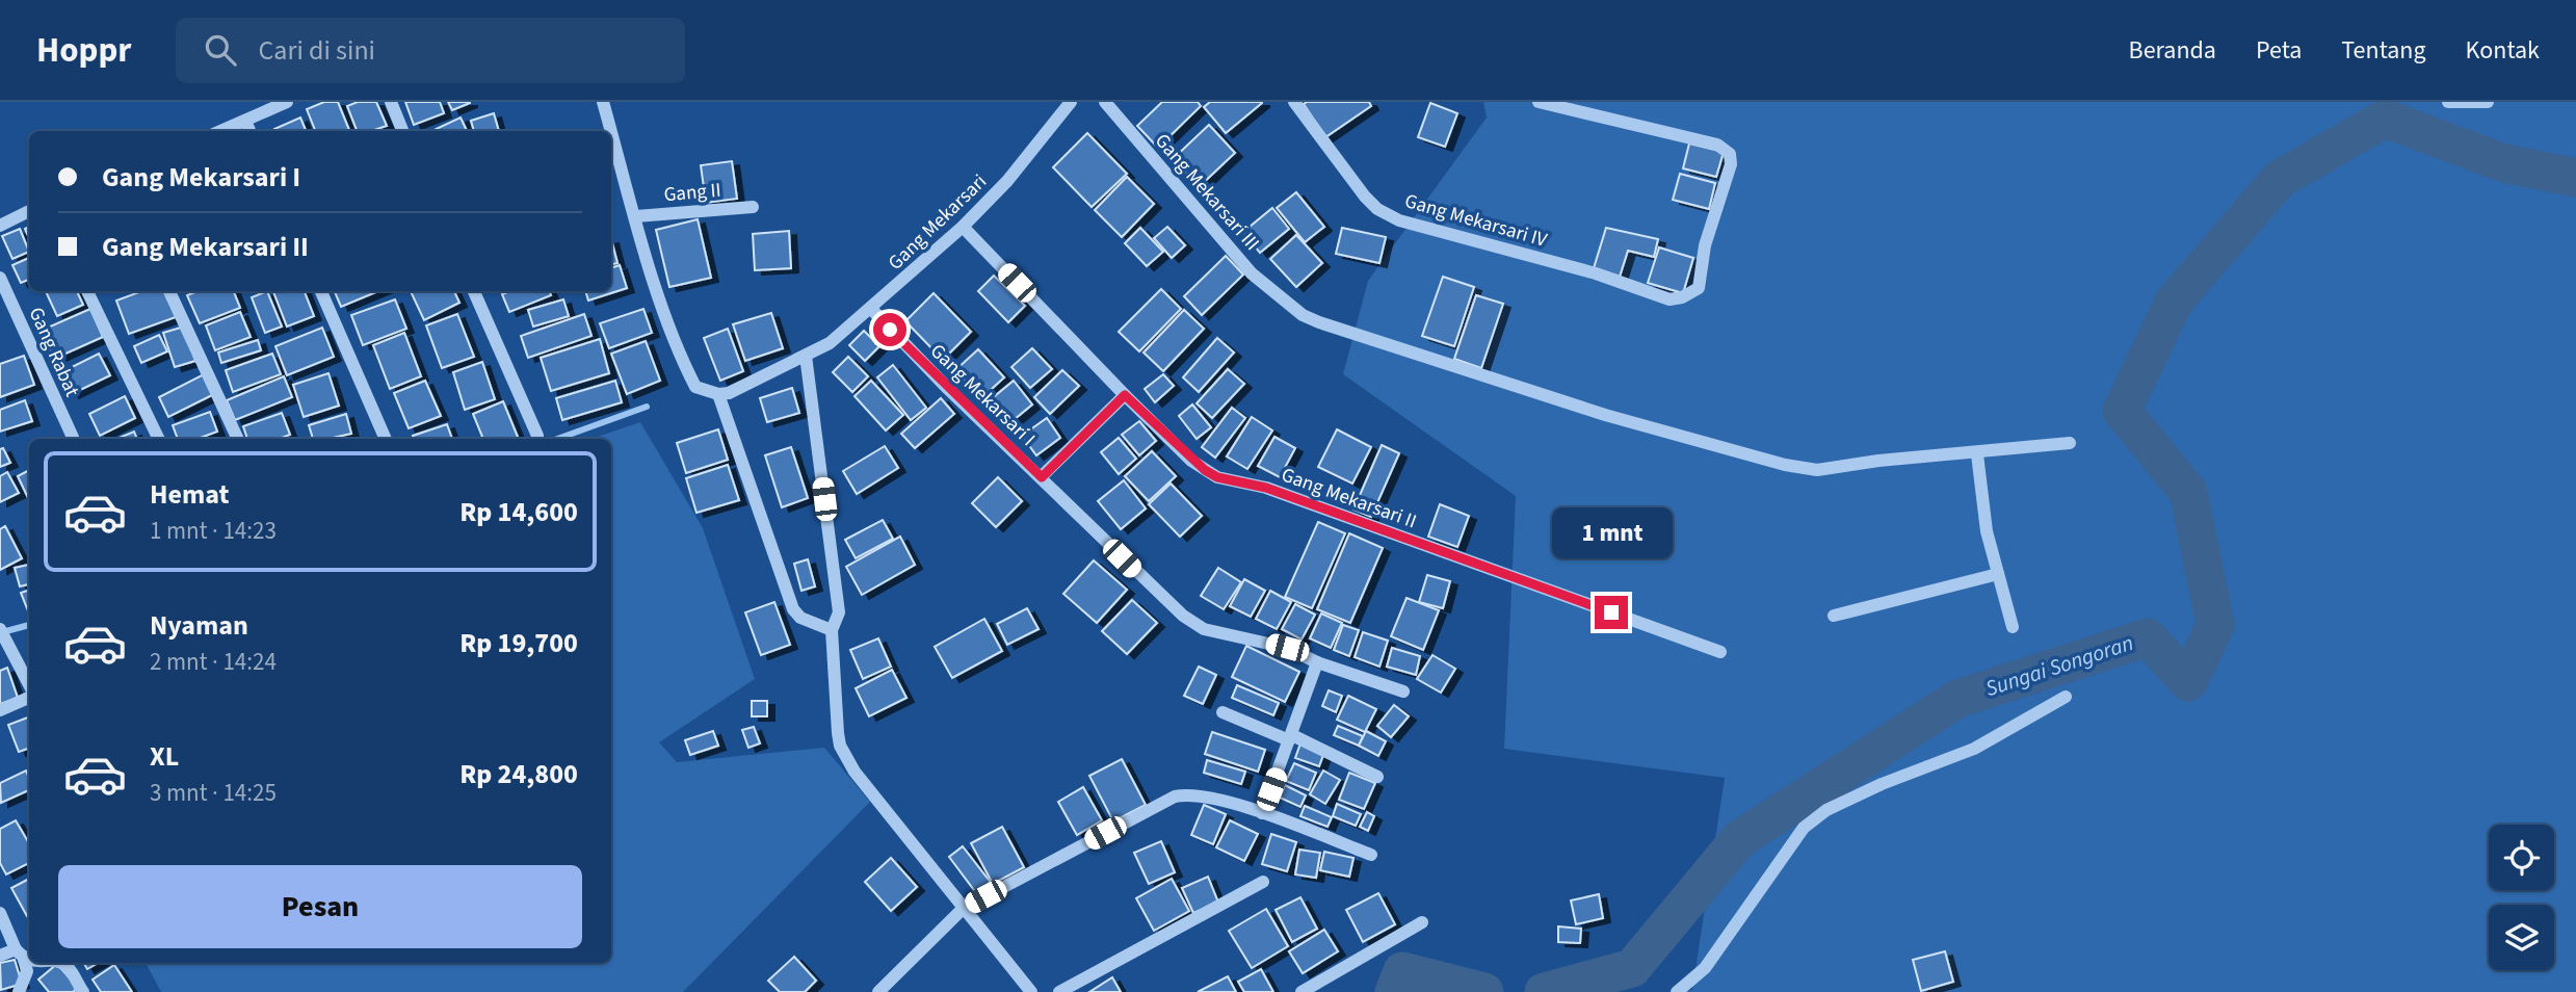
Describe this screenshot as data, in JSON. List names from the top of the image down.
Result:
{
  "streets": {
    "street": [
      "Gang II",
      "Gang Mekarsari III",
      "Gang Mekarsari IV",
      "Gang Mekarsari",
      "Gang Rabat",
      "Gang Mekarsari I",
      "Gang Mekarsari II"
    ]
  },
  "crossings": [
    ["Gang Mekarsari", "Gang Mekarsari I"],
    ["Gang Mekarsari", "Gang Mekarsari II"]
  ],
  "water": ["Sungai Songoran"],
  "page": {
    "header": "Hoppr",
    "search": "Cari di sini",
    "nav": [
      "Beranda",
      "Peta",
      "Tentang",
      "Kontak"
    ],
    "banner": ["Gang Mekarsari I", "Gang Mekarsari II"],
    "list": [
      {
        "name": "Hemat",
        "note": "1 mnt · 14:23",
        "value": "Rp 14,600"
      },
      {
        "name": "Nyaman",
        "note": "2 mnt · 14:24",
        "value": "Rp 19,700"
      },
      {
        "name": "XL",
        "note": "3 mnt · 14:25",
        "value": "Rp 24,800"
      }
    ],
    "bubble": "1 mnt",
    "buttons": "Pesan"
  }
}
